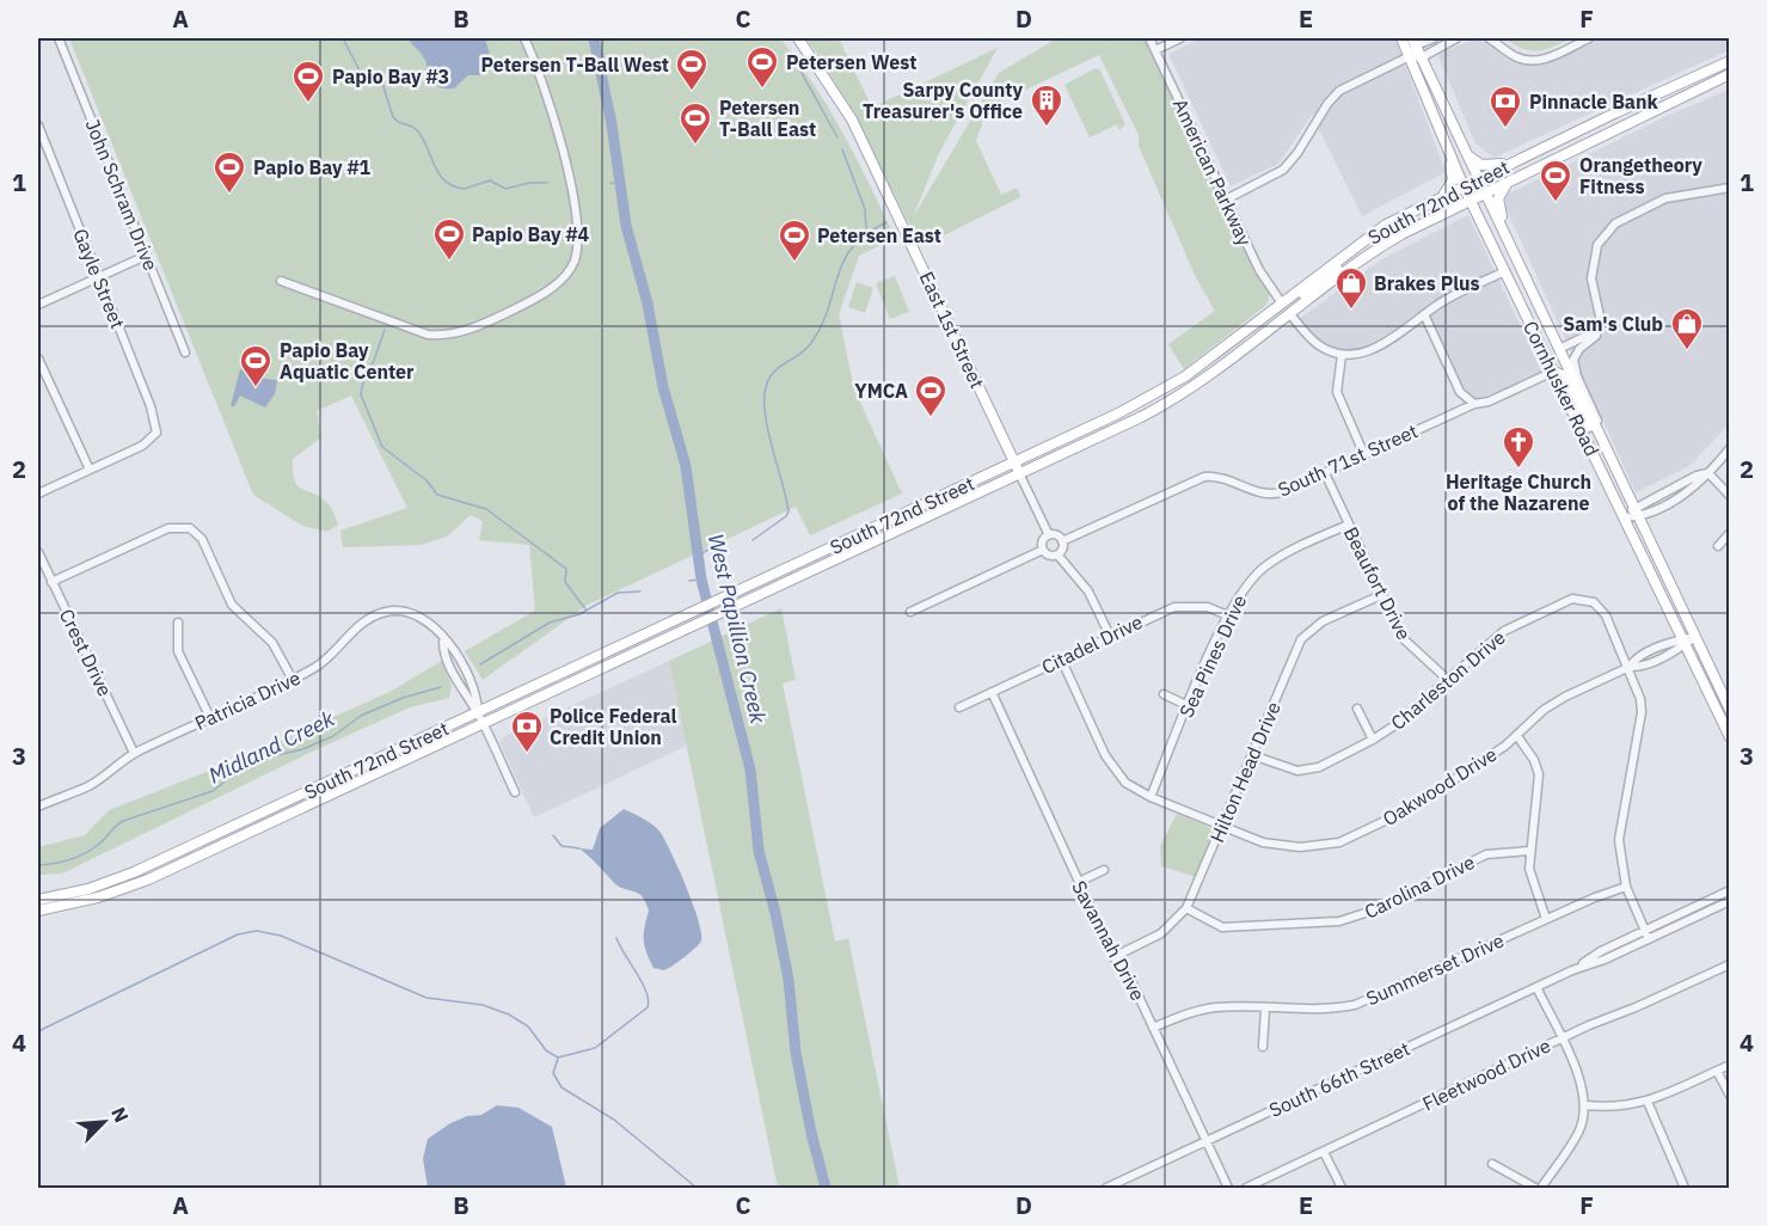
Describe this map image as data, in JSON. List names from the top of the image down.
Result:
{
  "streets": {
    "main road": ["South 72nd Street", "East 1st Street", "Cornhusker Road"],
    "street": [
      "American Parkway",
      "John Schram Drive",
      "Gayle Street",
      "South 71st Street",
      "Beaufort Drive",
      "Citadel Drive",
      "Crest Drive",
      "Sea Pines Drive",
      "Charleston Drive",
      "Patricia Drive",
      "Hilton Head Drive",
      "Oakwood Drive",
      "Carolina Drive",
      "Savannah Drive",
      "Summerset Drive",
      "Fleetwood Drive",
      "South 66th Street"
    ]
  },
  "crossings": [
    ["American Parkway", "South 72nd Street"],
    ["South 72nd Street", "East 1st Street"],
    ["South 72nd Street", "Cornhusker Road"],
    ["South 72nd Street", "Patricia Drive"],
    ["Cornhusker Road", "South 71st Street"],
    ["Cornhusker Road", "Oakwood Drive"],
    ["South 71st Street", "Beaufort Drive"],
    ["Beaufort Drive", "Sea Pines Drive"],
    ["Beaufort Drive", "Charleston Drive"],
    ["Beaufort Drive", "Hilton Head Drive"],
    ["Citadel Drive", "Sea Pines Drive"],
    ["Citadel Drive", "Oakwood Drive"],
    ["Citadel Drive", "Savannah Drive"],
    ["Crest Drive", "Patricia Drive"],
    ["Sea Pines Drive", "Oakwood Drive"],
    ["Charleston Drive", "Hilton Head Drive"],
    ["Charleston Drive", "Oakwood Drive"],
    ["Charleston Drive", "Summerset Drive"],
    ["Charleston Drive", "South 66th Street"],
    ["Hilton Head Drive", "Oakwood Drive"],
    ["Hilton Head Drive", "Carolina Drive"],
    ["Hilton Head Drive", "Savannah Drive"],
    ["Savannah Drive", "Summerset Drive"],
    ["Savannah Drive", "South 66th Street"]
  ],
  "water": ["West Papillion Creek", "Midland Creek"],
  "places": {
    "sports": [
      "Petersen West",
      "Petersen T-Ball West",
      "Papio Bay #3",
      "Petersen T-Ball East",
      "Papio Bay #1",
      "Orangetheory Fitness",
      "Papio Bay #4",
      "Petersen East",
      "Papio Bay Aquatic Center",
      "YMCA"
    ],
    "building": ["Sarpy County Treasurer's Office"],
    "bank": ["Pinnacle Bank", "Police Federal Credit Union"],
    "shop": ["Brakes Plus", "Sam's Club"],
    "church": ["Heritage Church of the Nazarene"]
  },
  "north": "top right",
  "grid": {
    "columns": [
      "A",
      "B",
      "C",
      "D",
      "E",
      "F"
    ],
    "rows": [
      "1",
      "2",
      "3",
      "4"
    ]
  }
}
